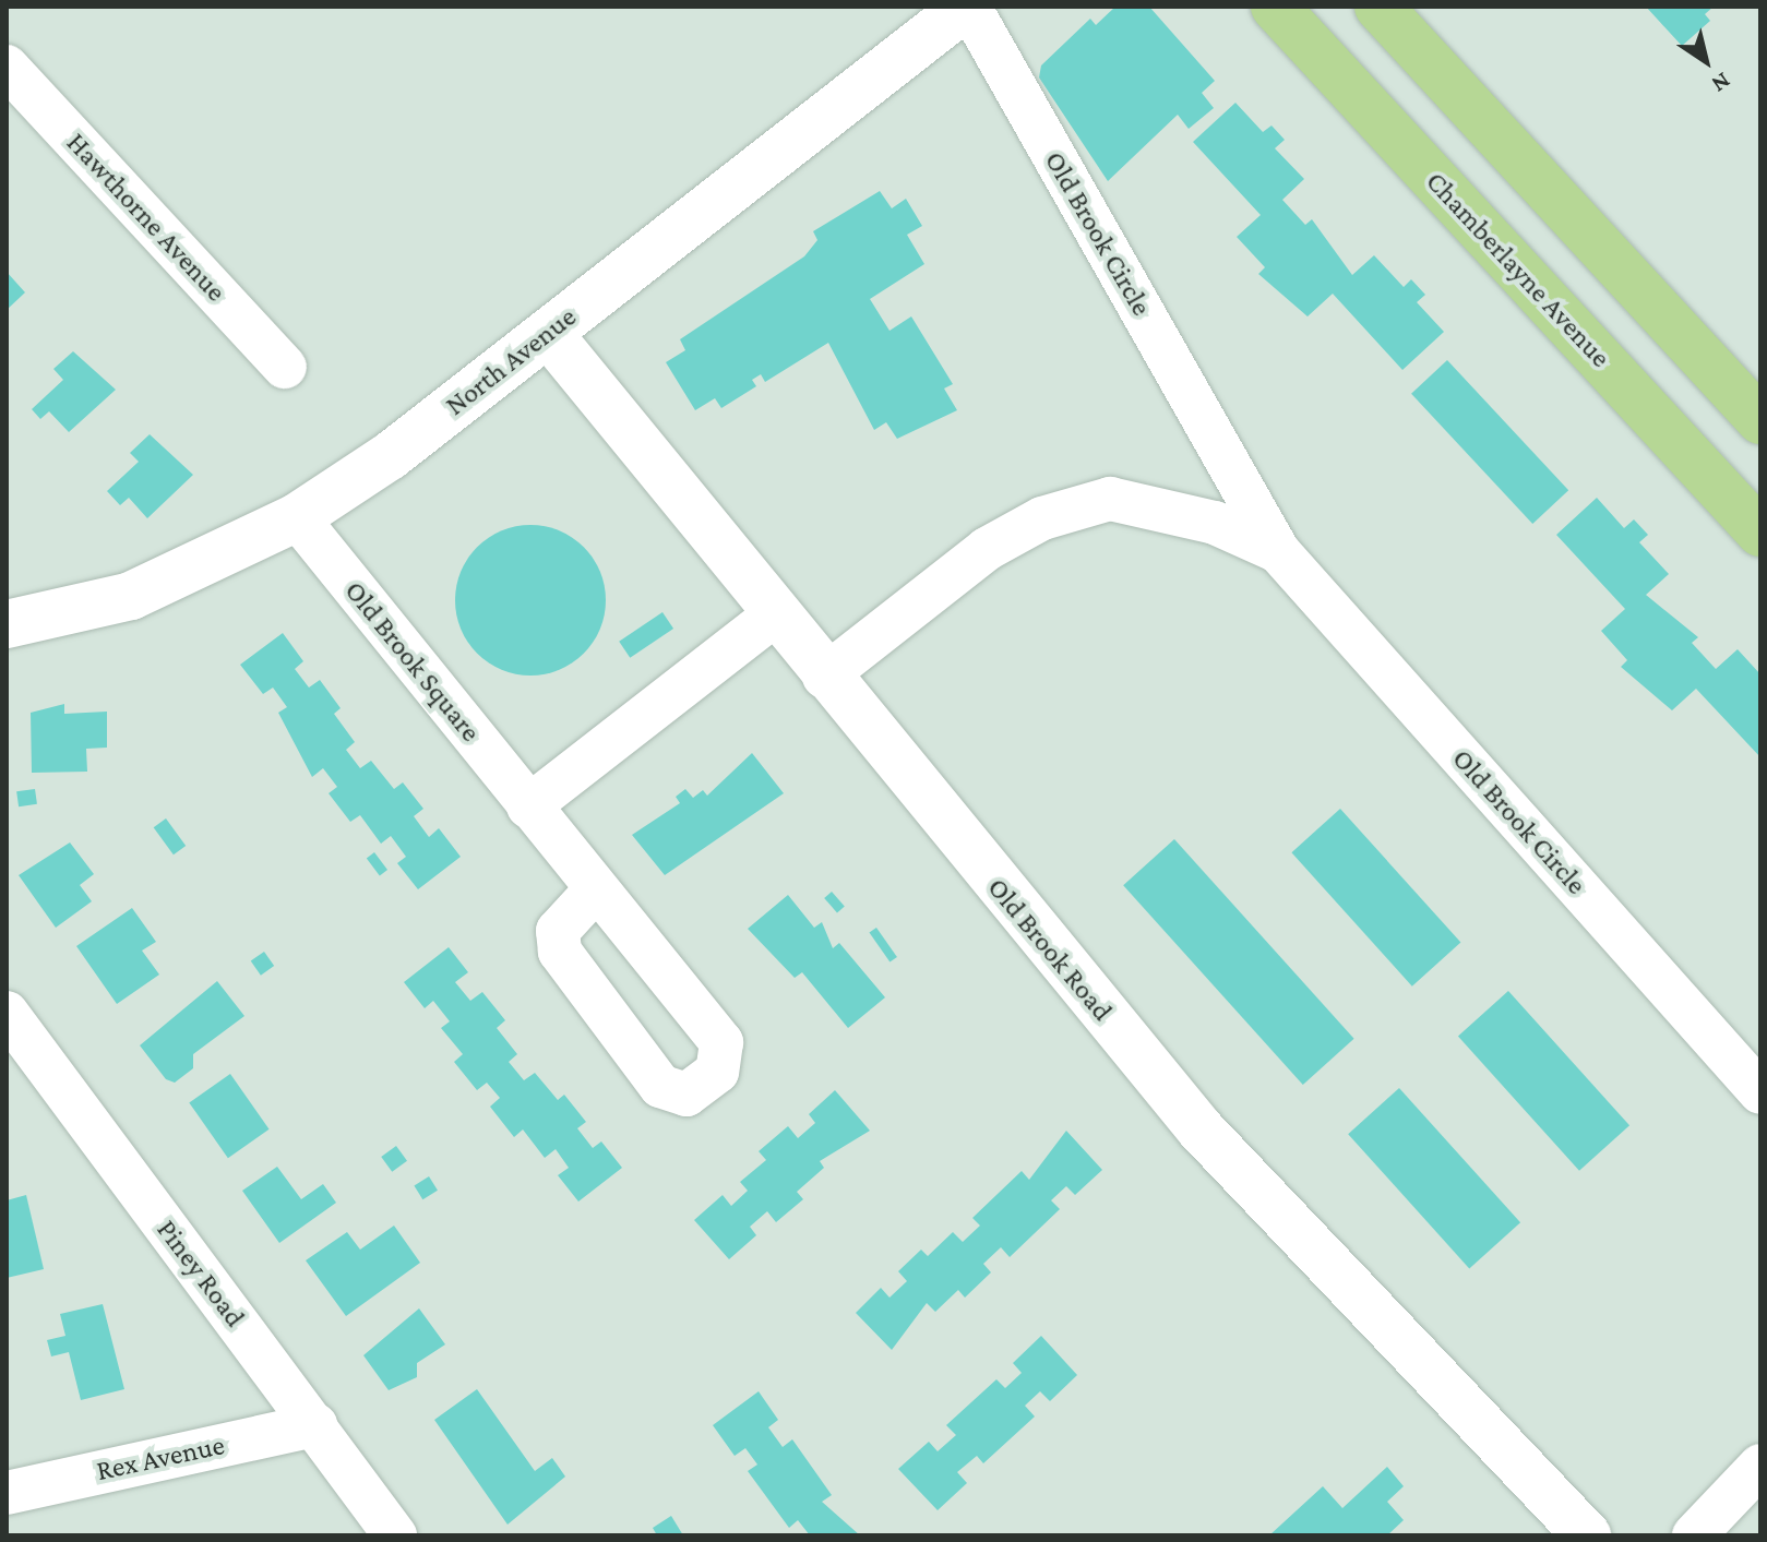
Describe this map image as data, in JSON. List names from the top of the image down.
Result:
{
  "streets": {
    "main road": ["Chamberlayne Avenue"],
    "street": [
      "Hawthorne Avenue",
      "Old Brook Circle",
      "North Avenue",
      "Old Brook Square",
      "Old Brook Road",
      "Piney Road",
      "Rex Avenue"
    ]
  },
  "crossings": [
    ["Old Brook Circle", "North Avenue"],
    ["Old Brook Circle", "Old Brook Road"],
    ["North Avenue", "Old Brook Square"],
    ["North Avenue", "Old Brook Road"],
    ["Piney Road", "Rex Avenue"]
  ],
  "north": "bottom right"
}
